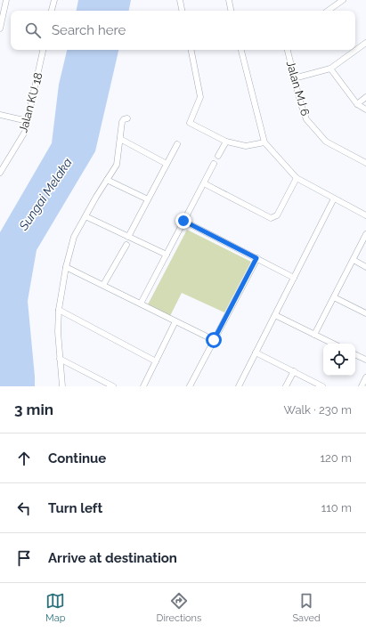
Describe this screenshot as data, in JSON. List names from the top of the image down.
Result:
{
  "streets": {
    "street": ["Jalan MJ 6", "Jalan KU 18"]
  },
  "water": ["Sungai Melaka"],
  "page": {
    "search": "Search here",
    "heading": ["3 min", "Walk · 230 m"],
    "list": [
      ["Continue", "120 m"],
      ["Turn left", "110 m"],
      "Arrive at destination"
    ],
    "nav": ["Map", "Directions", "Saved"]
  }
}
